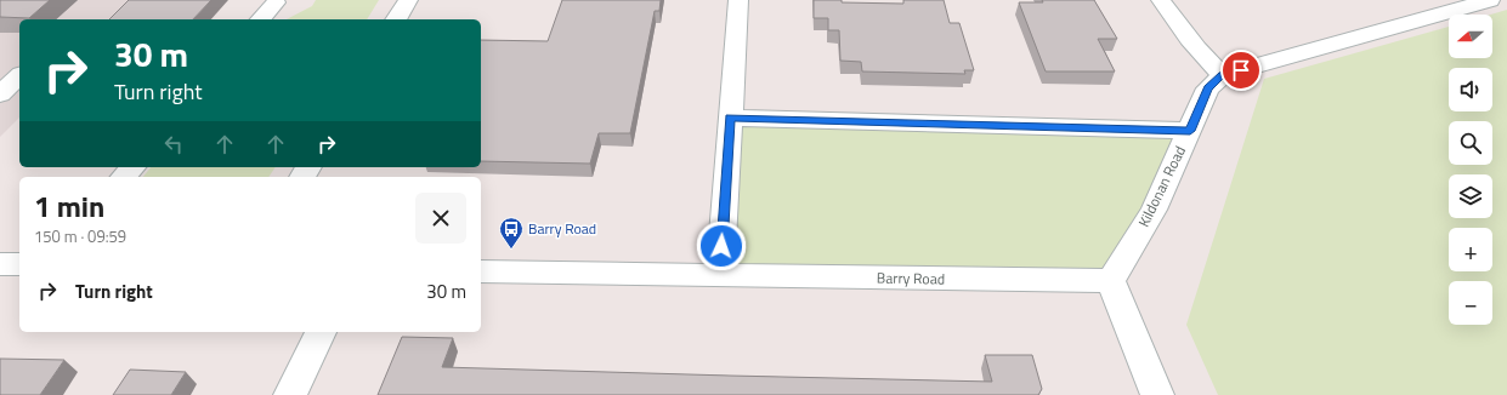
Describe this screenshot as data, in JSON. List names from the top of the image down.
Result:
{
  "streets": {
    "street": ["Kildonan Road", "Barry Road"]
  },
  "crossings": [
    ["Kildonan Road", "Barry Road"]
  ],
  "places": {
    "bus stop": ["Barry Road"]
  },
  "north": "left",
  "page": {
    "map_buttons": ["+", "−"],
    "turn": ["30 m", "Turn right"],
    "heading": ["1 min", "150 m · 09:59"],
    "list": [
      {
        "name": "Turn right",
        "value": "30 m"
      }
    ]
  }
}
